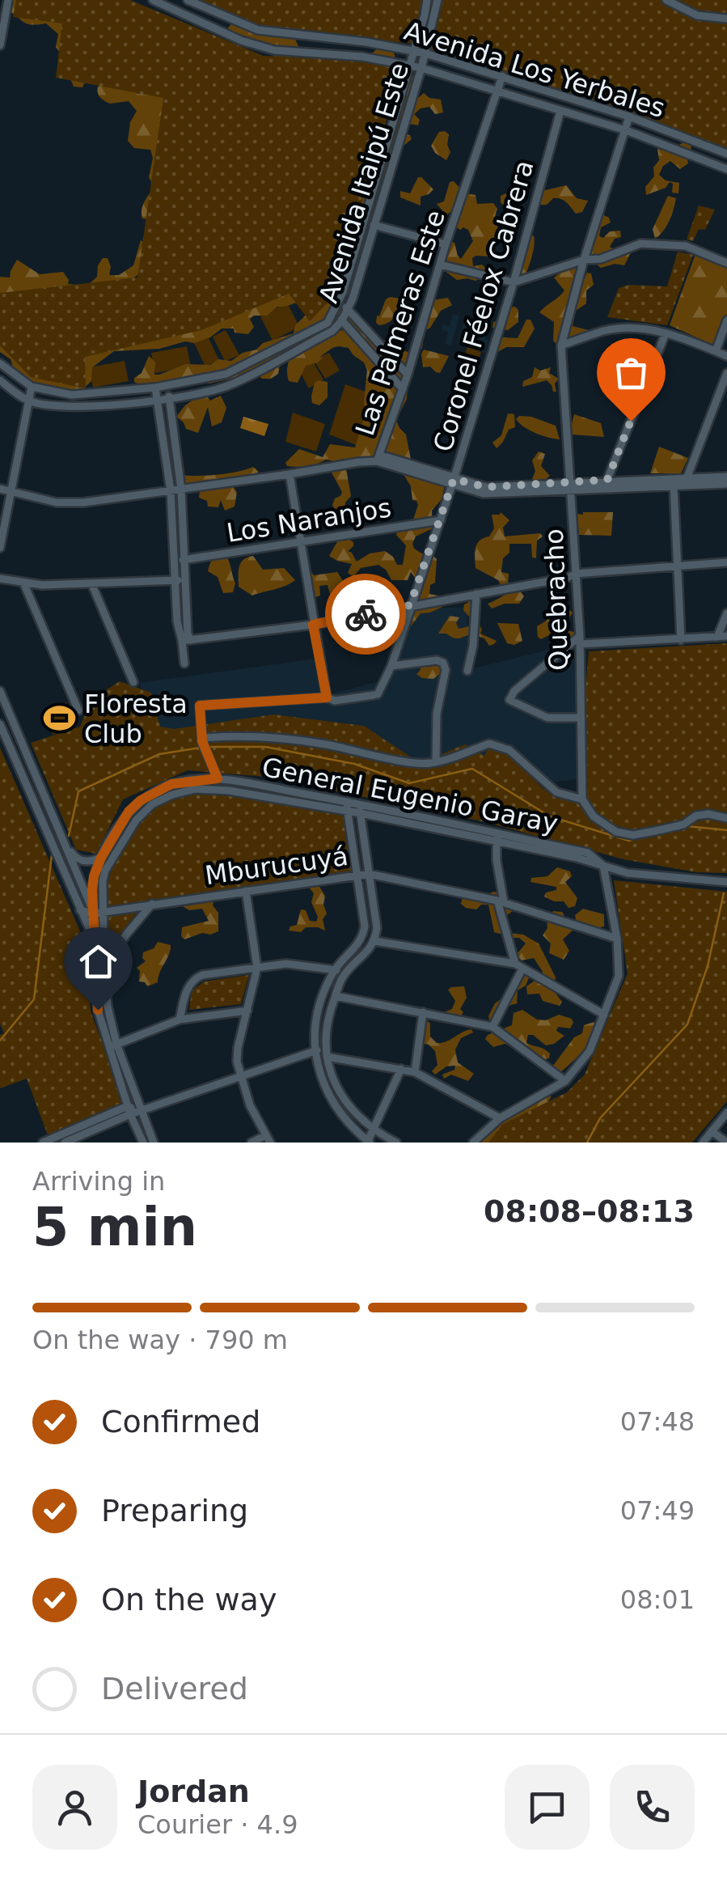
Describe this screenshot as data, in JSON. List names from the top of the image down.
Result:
{
  "streets": {
    "street": [
      "Avenida Los Yerbales",
      "Avenida Itaipú Este",
      "Coronel Féelox Cabrera",
      "Las Palmeras Este",
      "Los Naranjos",
      "Quebracho",
      "General Eugenio Garay",
      "Mburucuyá"
    ]
  },
  "crossings": [
    ["Avenida Los Yerbales", "Avenida Itaipú Este"],
    ["Avenida Los Yerbales", "Las Palmeras Este"],
    ["Avenida Los Yerbales", "Quebracho"],
    ["Coronel Féelox Cabrera", "Los Naranjos"],
    ["General Eugenio Garay", "Mburucuyá"]
  ],
  "places": {
    "sports": ["Floresta Club"]
  },
  "page": {
    "heading": ["5 min", "Arriving in", "08:08–08:13"],
    "panel": ["Jordan", "Courier · 4.9"],
    "bar": "On the way · 790 m",
    "list": [
      ["Confirmed", "07:48"],
      ["Preparing", "07:49"],
      ["On the way", "08:01"],
      "Delivered"
    ]
  }
}
